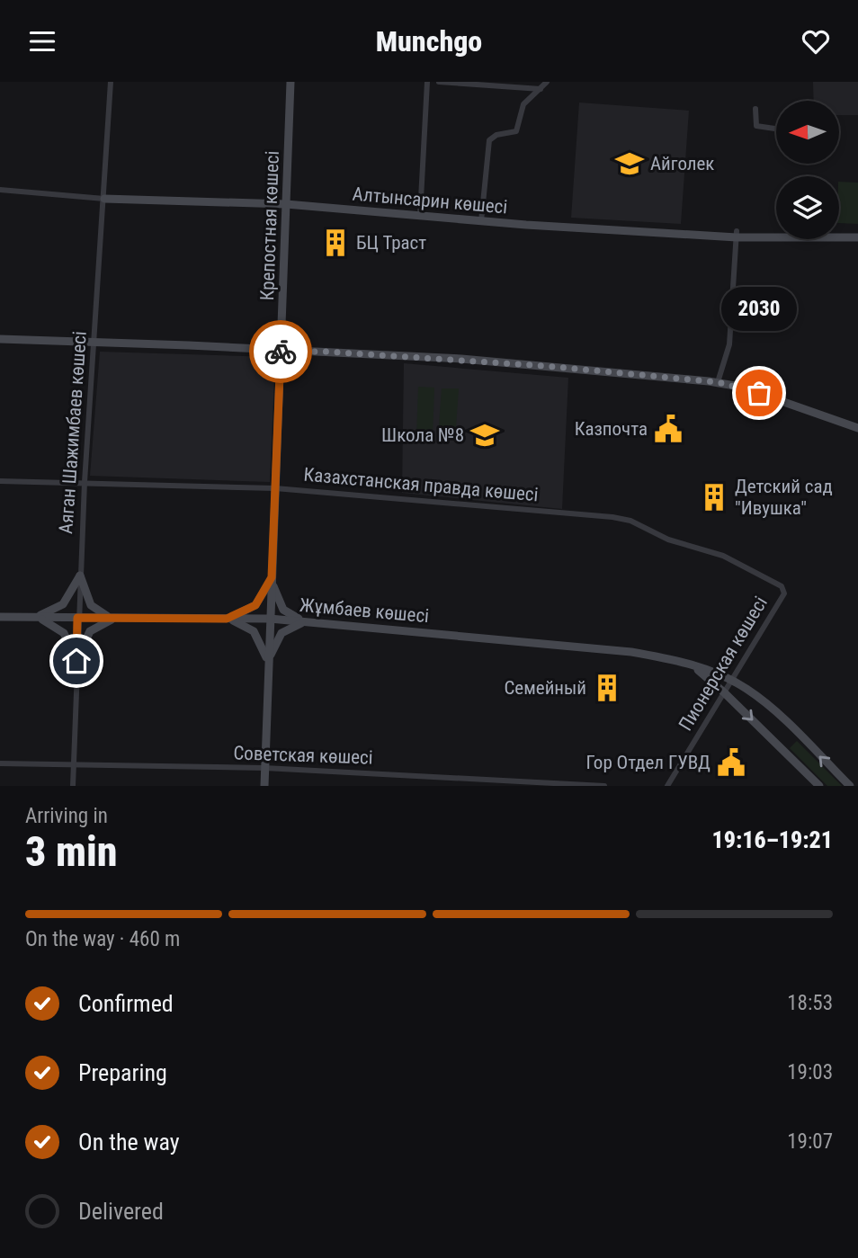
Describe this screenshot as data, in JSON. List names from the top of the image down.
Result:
{
  "streets": {
    "main road": ["Алтынсарин көшесі", "Крепостная көшесі", "Жұмбаев көшесі"],
    "street": [
      "Аяган Шажимбаев көшесі",
      "Казахстанская правда көшесі",
      "Пионерская көшесі",
      "Советская көшесі"
    ]
  },
  "crossings": [
    ["Алтынсарин көшесі", "Крепостная көшесі"],
    ["Алтынсарин көшесі", "Аяган Шажимбаев көшесі"],
    ["Крепостная көшесі", "Казахстанская правда көшесі"],
    ["Крепостная көшесі", "Жұмбаев көшесі"],
    ["Крепостная көшесі", "Советская көшесі"],
    ["Аяган Шажимбаев көшесі", "Казахстанская правда көшесі"],
    ["Аяган Шажимбаев көшесі", "Жұмбаев көшесі"],
    ["Аяган Шажимбаев көшесі", "Советская көшесі"],
    ["Казахстанская правда көшесі", "Пионерская көшесі"],
    ["Жұмбаев көшесі", "Пионерская көшесі"]
  ],
  "places": {
    "school or university": ["Айголек", "Школа №8"],
    "building": ["БЦ Траст", "Детский сад \"Ивушка\"", "Семейный"],
    "other": ["2030"],
    "public building": ["Казпочта", "Гор Отдел ГУВД"]
  },
  "north": "left",
  "page": {
    "header": "Munchgo",
    "bubble": "2030",
    "heading": ["3 min", "Arriving in", "19:16–19:21"],
    "bar": "On the way · 460 m",
    "list": [
      ["Confirmed", "18:53"],
      ["Preparing", "19:03"],
      ["On the way", "19:07"],
      "Delivered"
    ]
  }
}
